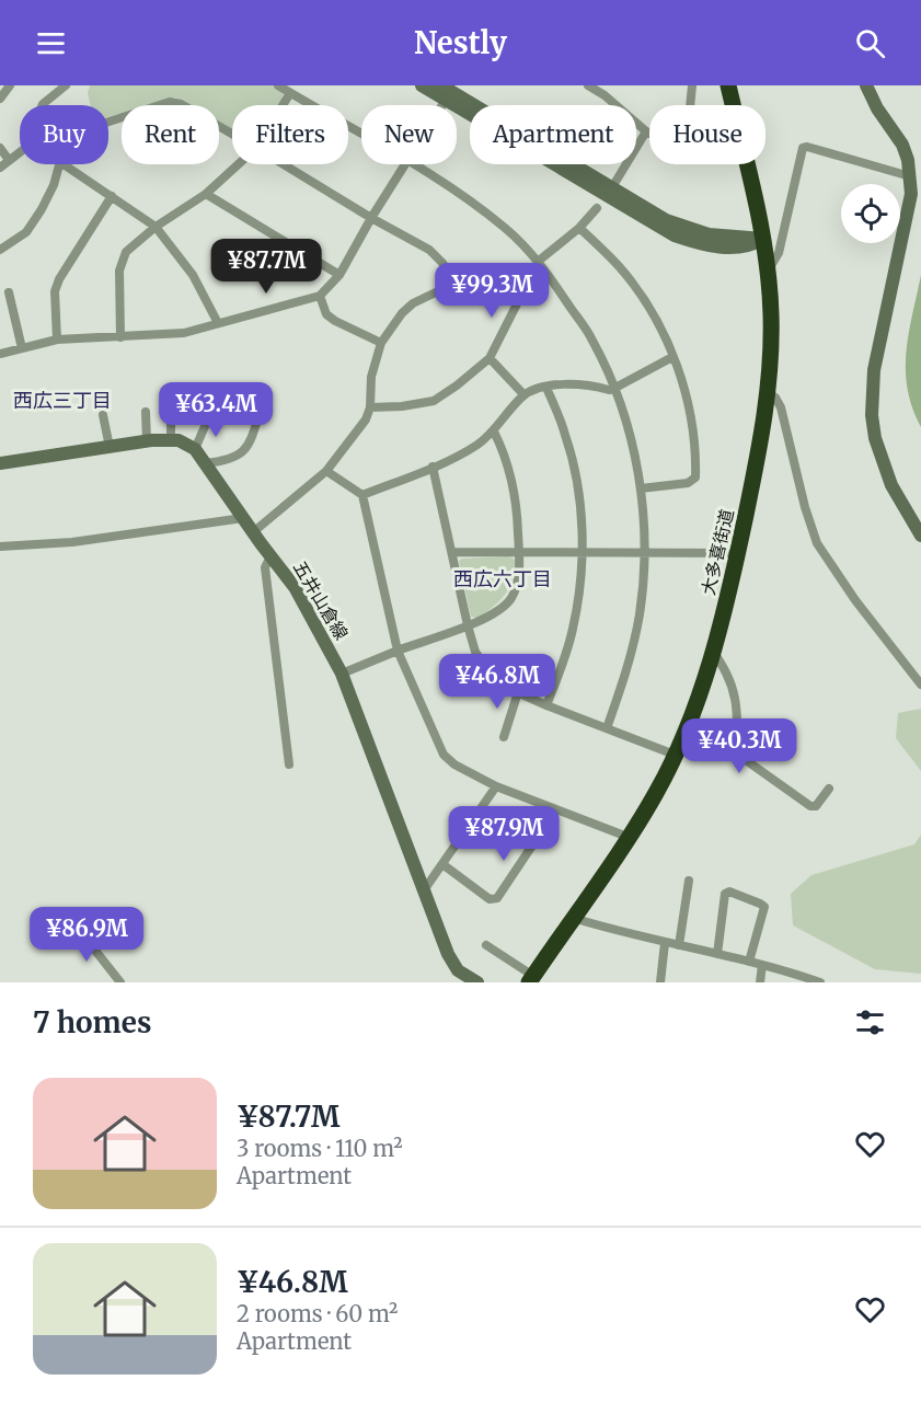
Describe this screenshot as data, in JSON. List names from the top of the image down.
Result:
{
  "streets": {
    "highway": ["大多喜街道"],
    "street": ["五井山倉線"]
  },
  "districts": ["西広三丁目", "西広六丁目"],
  "page": {
    "header": "Nestly",
    "chip": [
      "Buy",
      "Rent",
      "Filters",
      "New",
      "Apartment",
      "House"
    ],
    "price": [
      "¥87.7M",
      "¥99.3M",
      "¥63.4M",
      "¥46.8M",
      "¥40.3M",
      "¥87.9M",
      "¥86.9M"
    ],
    "heading": "7 homes",
    "list": [
      {
        "name": "¥87.7M",
        "note": "3 rooms · 110 m² · Apartment"
      },
      {
        "name": "¥46.8M",
        "note": "2 rooms · 60 m² · Apartment"
      }
    ]
  }
}
